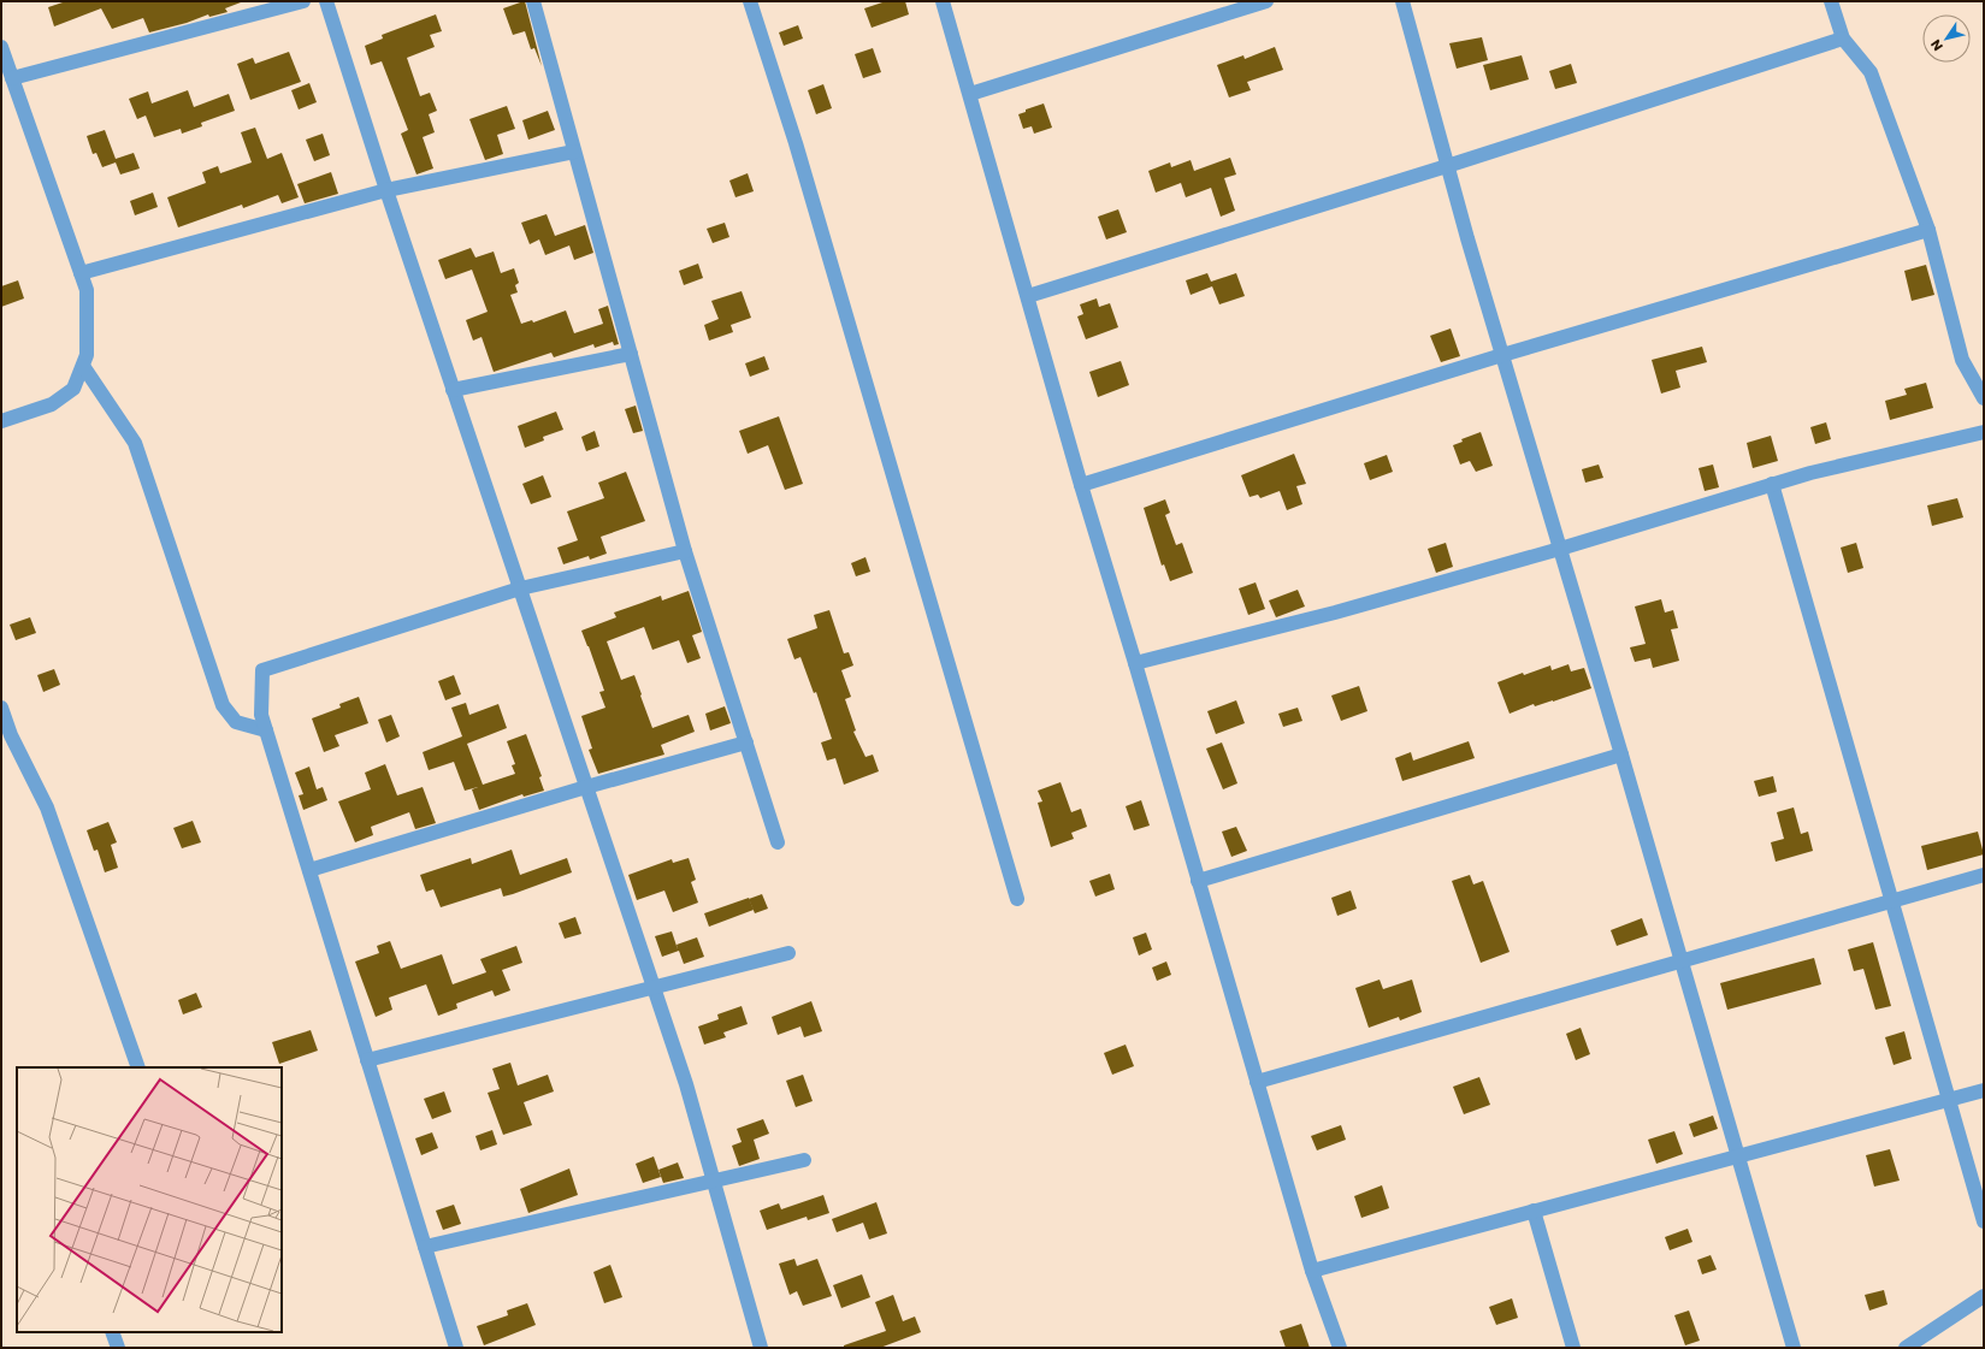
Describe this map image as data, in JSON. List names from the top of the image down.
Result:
{
  "north": "bottom left"
}
